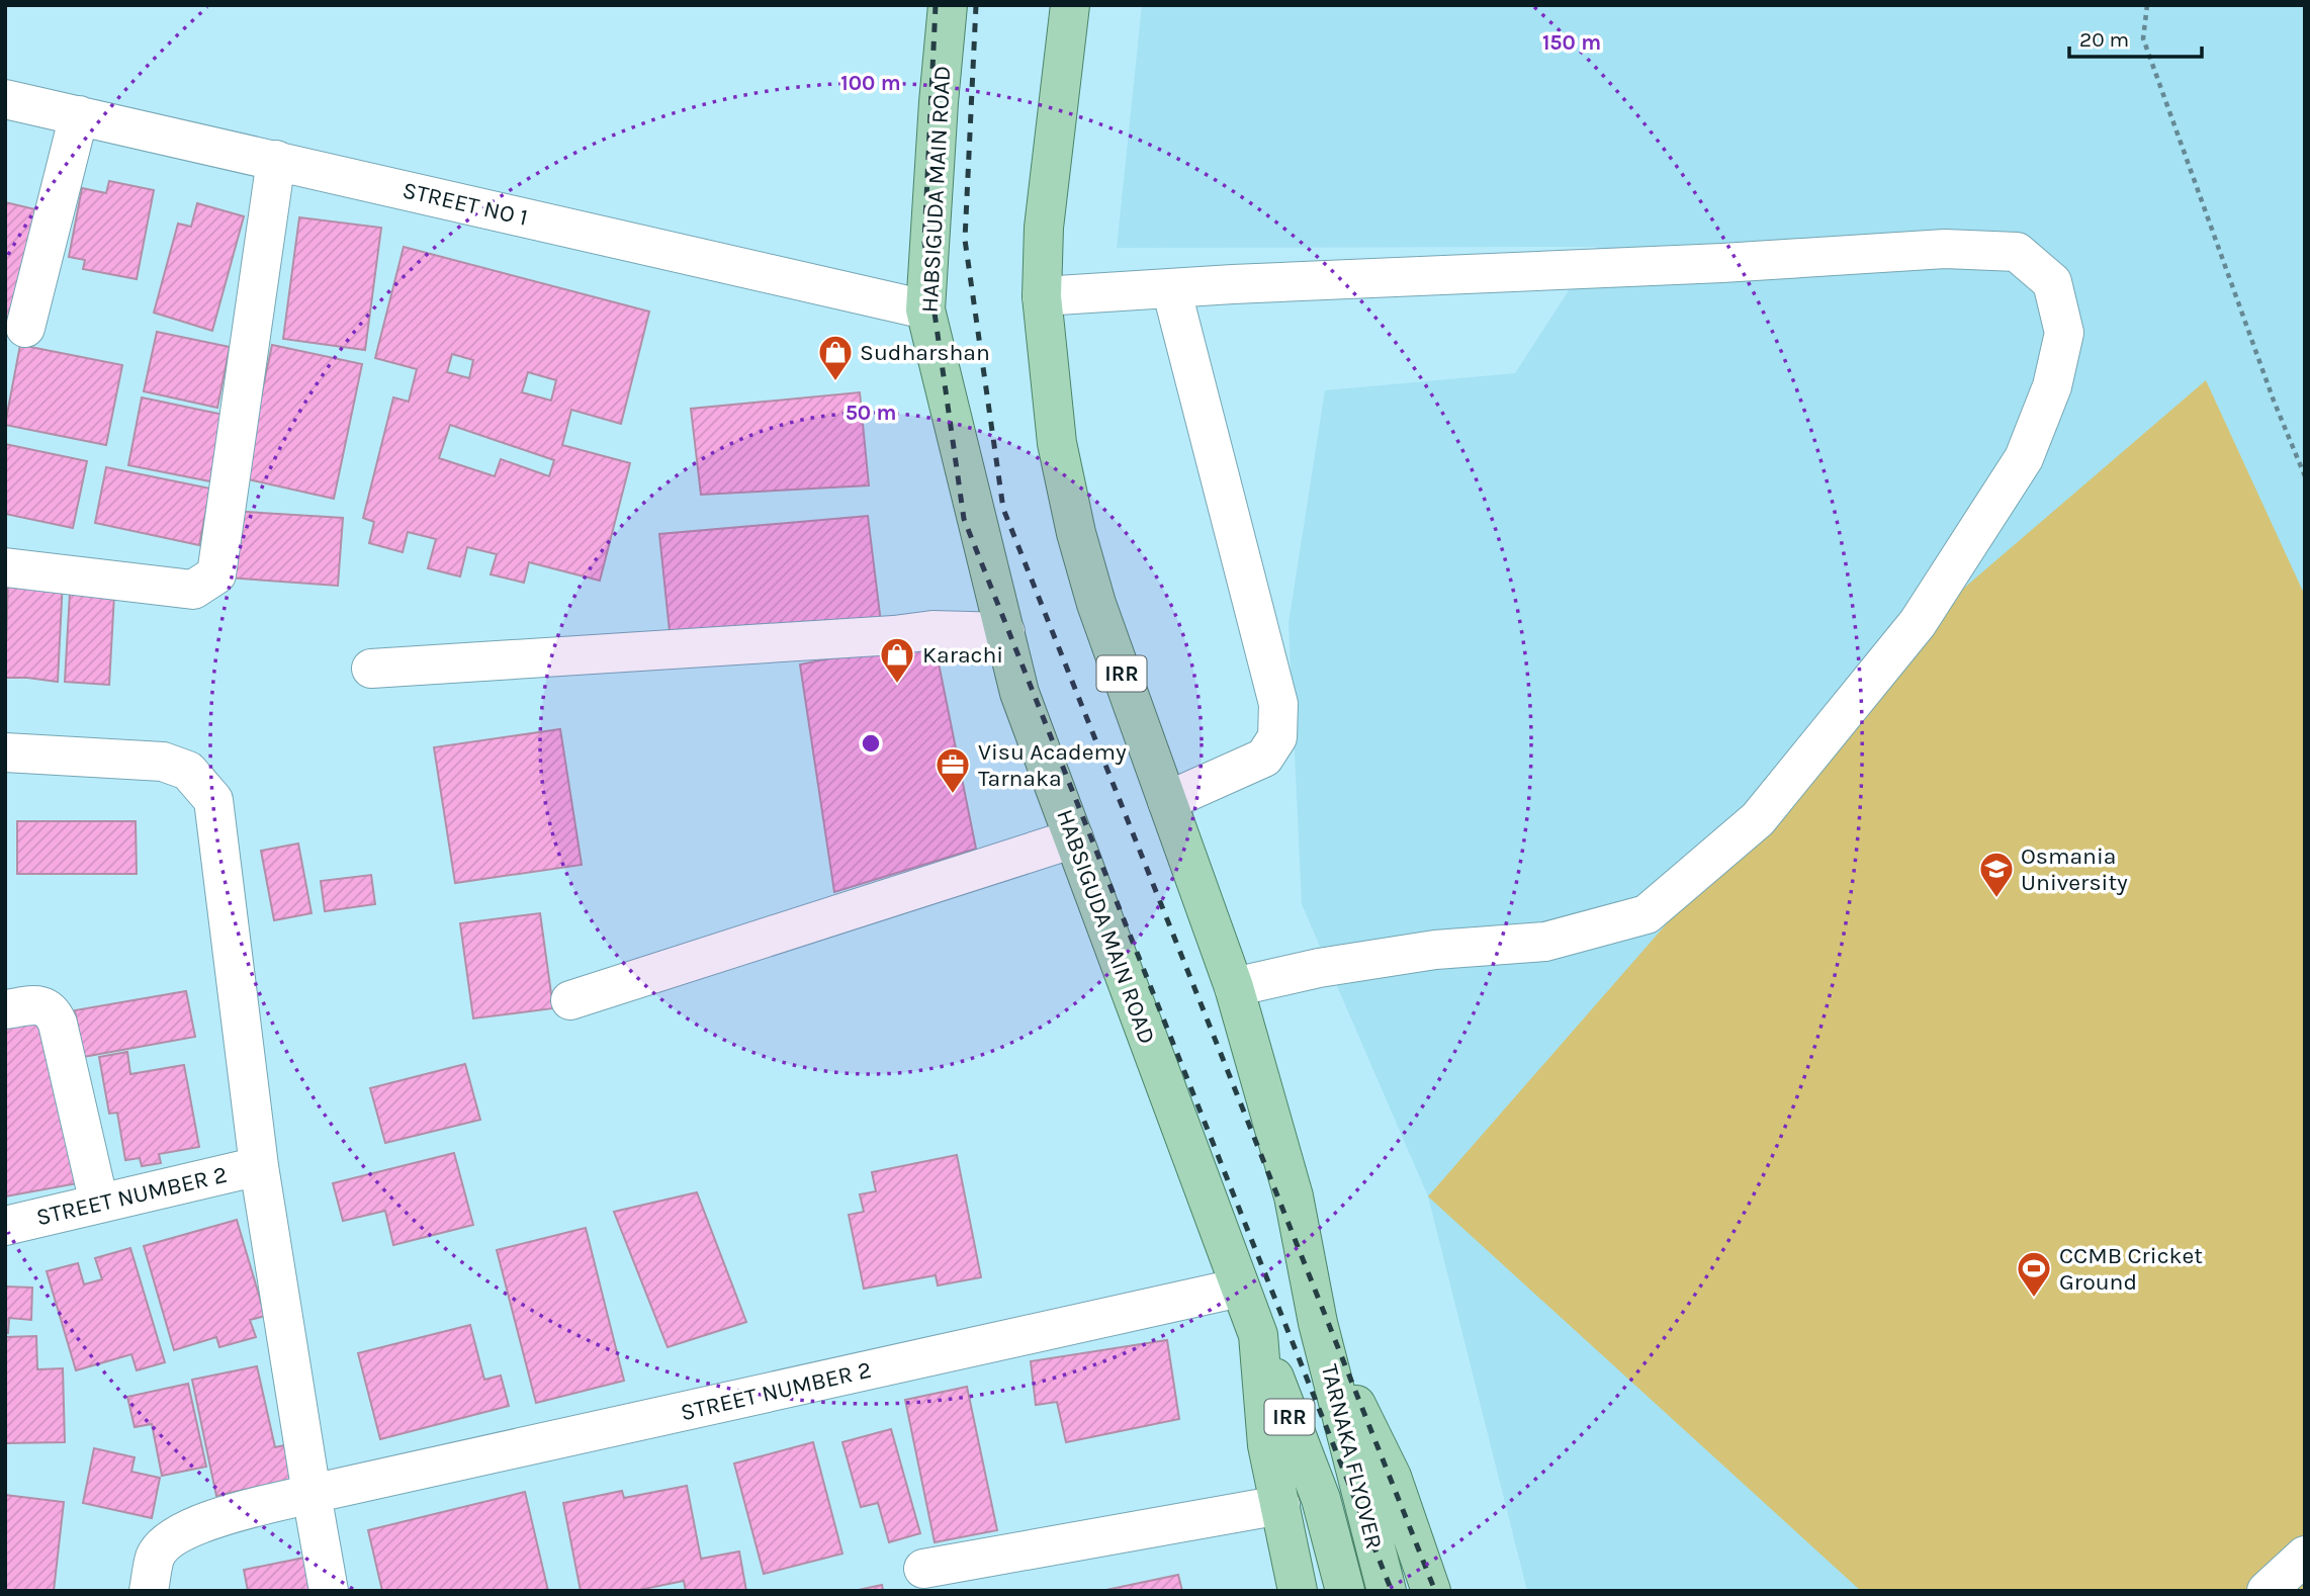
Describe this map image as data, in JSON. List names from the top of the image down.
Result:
{
  "streets": {
    "main road": ["HABSIGUDA MAIN ROAD", "IRR", "TARNAKA FLYOVER"],
    "street": ["STREET NO 1", "STREET NUMBER 2"]
  },
  "crossings": [
    ["HABSIGUDA MAIN ROAD", "STREET NO 1"],
    ["HABSIGUDA MAIN ROAD", "STREET NUMBER 2"],
    ["HABSIGUDA MAIN ROAD", "TARNAKA FLYOVER"],
    ["IRR", "TARNAKA FLYOVER"]
  ],
  "places": {
    "shop": ["Sudharshan", "Karachi"],
    "office": ["Visu Academy Tarnaka"],
    "school or university": ["Osmania University"],
    "sports": ["CCMB Cricket Ground"]
  },
  "scale_bar": "20 m",
  "rings": ["150 m", "100 m", "50 m"]
}
